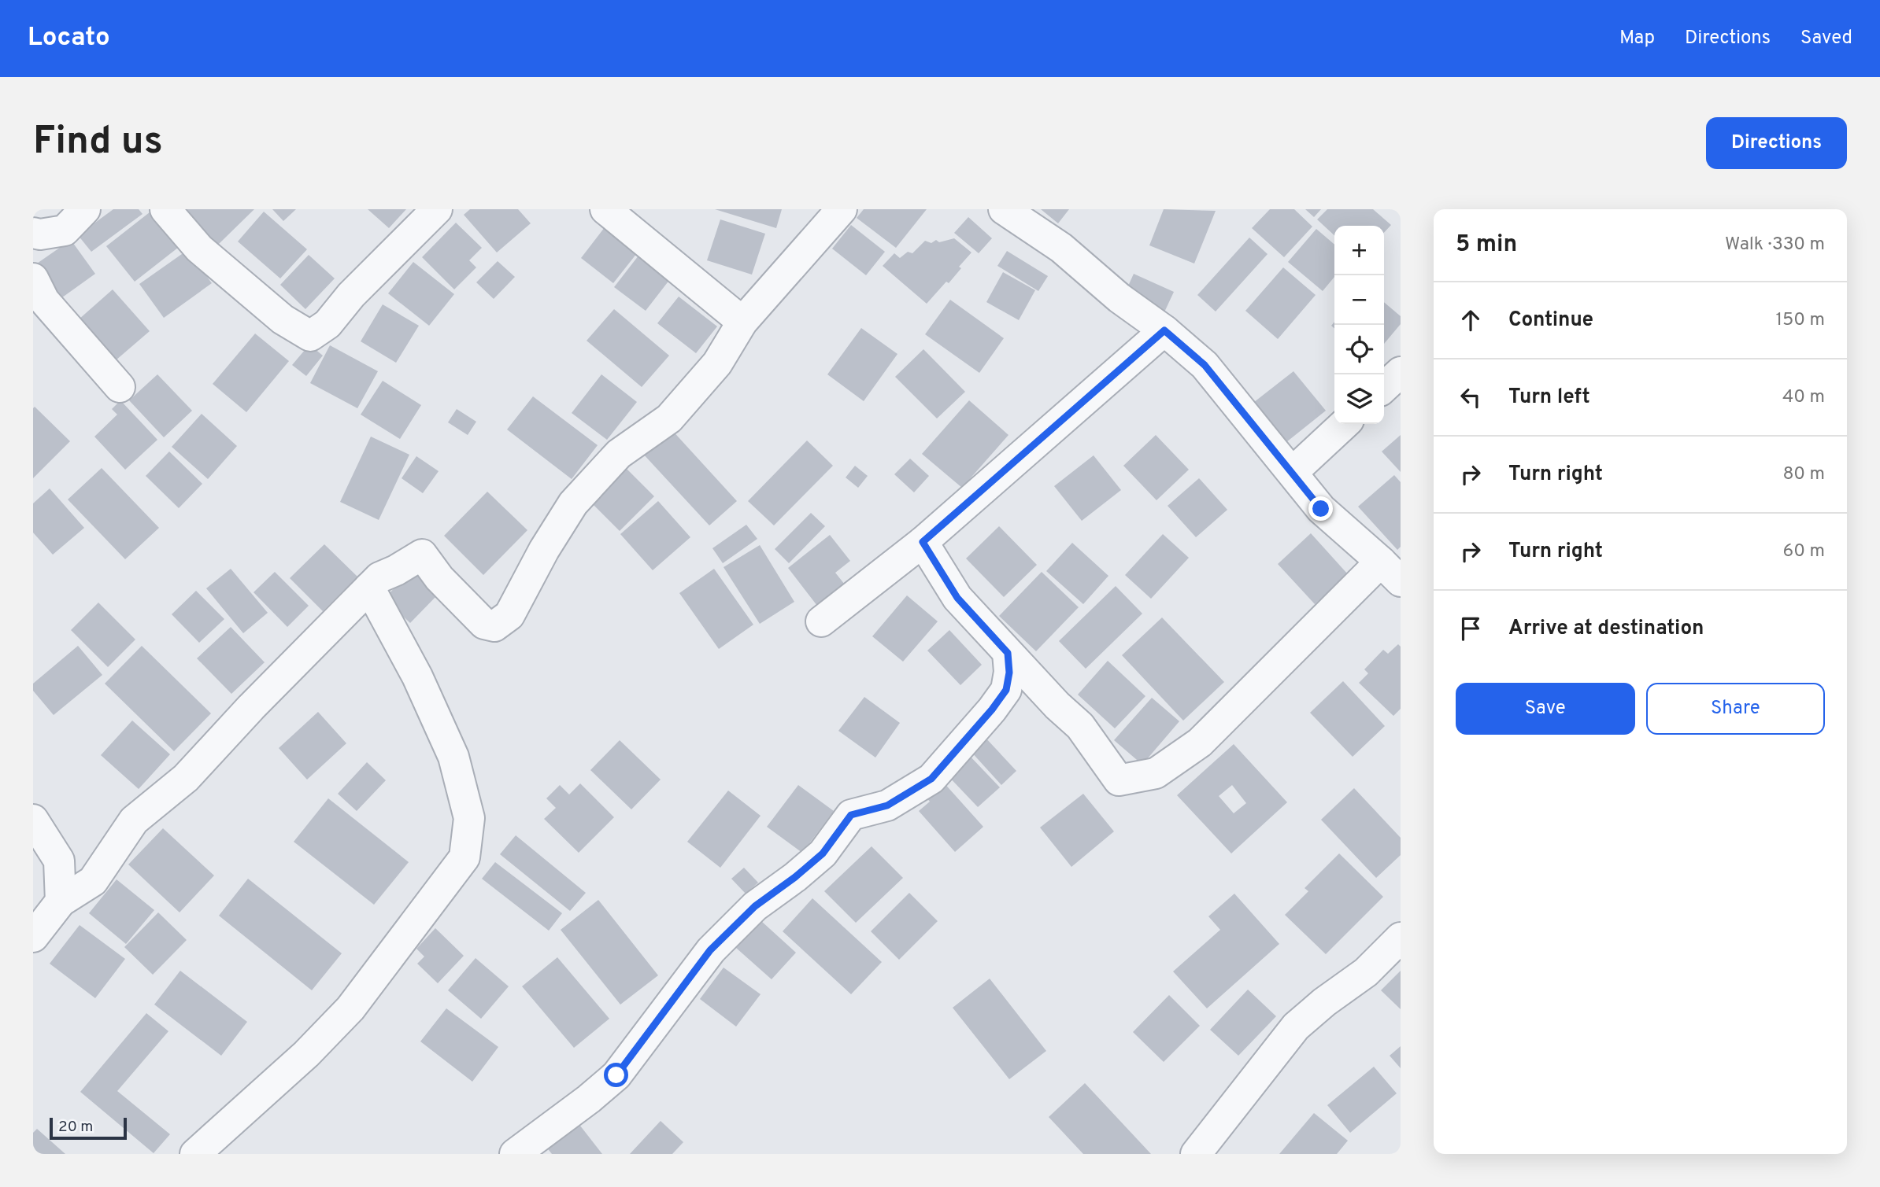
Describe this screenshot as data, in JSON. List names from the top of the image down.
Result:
{
  "scale_bar": "20 m",
  "page": {
    "header": "Locato",
    "nav": ["Map", "Directions", "Saved"],
    "buttons": [
      "Directions",
      ["Save", "Share"]
    ],
    "title": "Find us",
    "heading": ["5 min", "Walk · 330 m"],
    "map_buttons": ["+", "−"],
    "list": [
      ["Continue", "150 m"],
      ["Turn left", "40 m"],
      ["Turn right", "80 m"],
      ["Turn right", "60 m"],
      "Arrive at destination"
    ],
    "scale": "20 m"
  }
}
